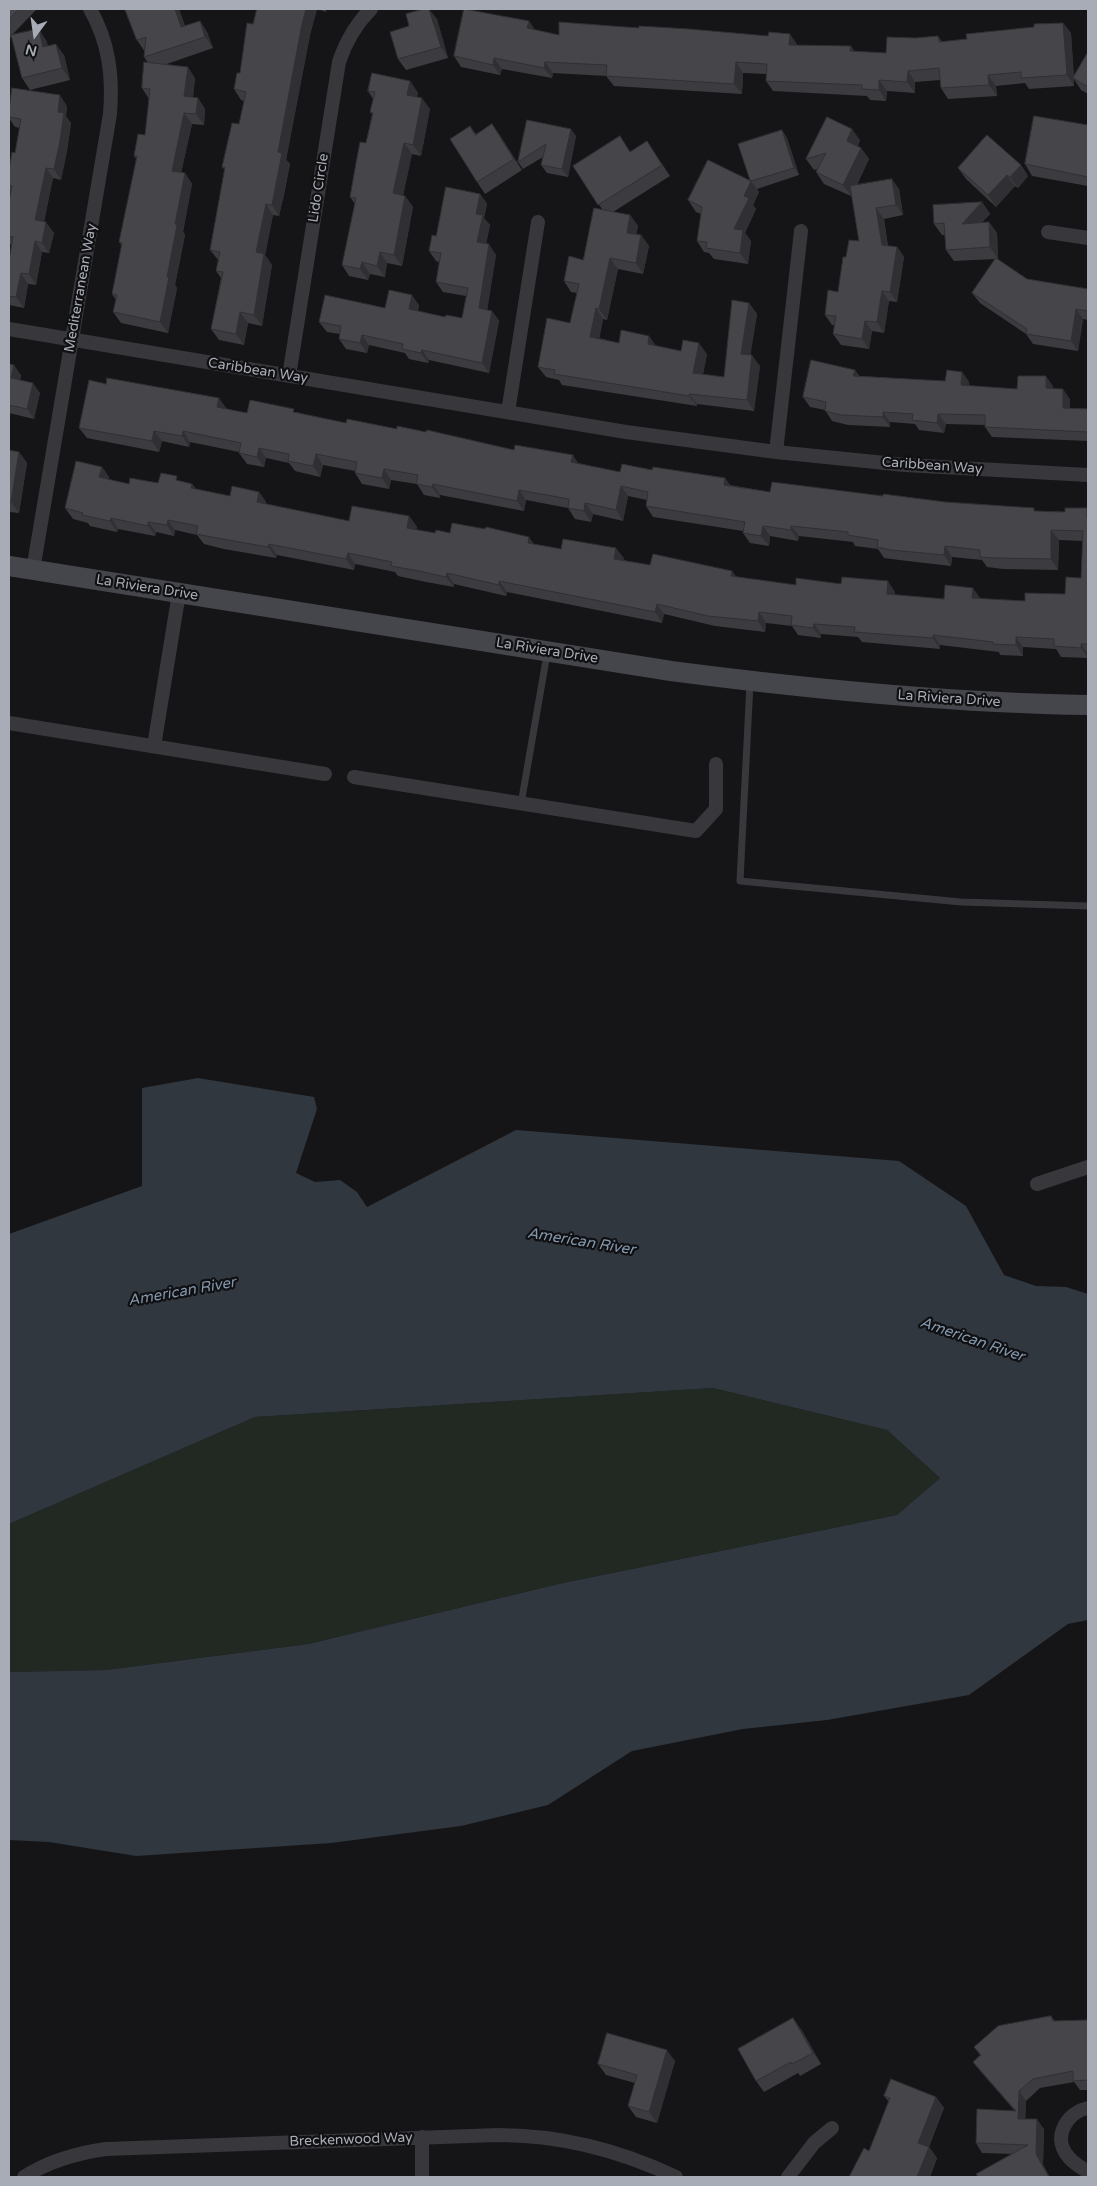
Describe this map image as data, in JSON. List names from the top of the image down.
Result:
{
  "streets": {
    "street": [
      "Lido Circle",
      "Mediterranean Way",
      "Caribbean Way",
      "La Riviera Drive",
      "Breckenwood Way"
    ]
  },
  "crossings": [
    ["Lido Circle", "Caribbean Way"],
    ["Mediterranean Way", "Caribbean Way"],
    ["Mediterranean Way", "La Riviera Drive"]
  ],
  "water": ["American River"],
  "north": "bottom"
}
